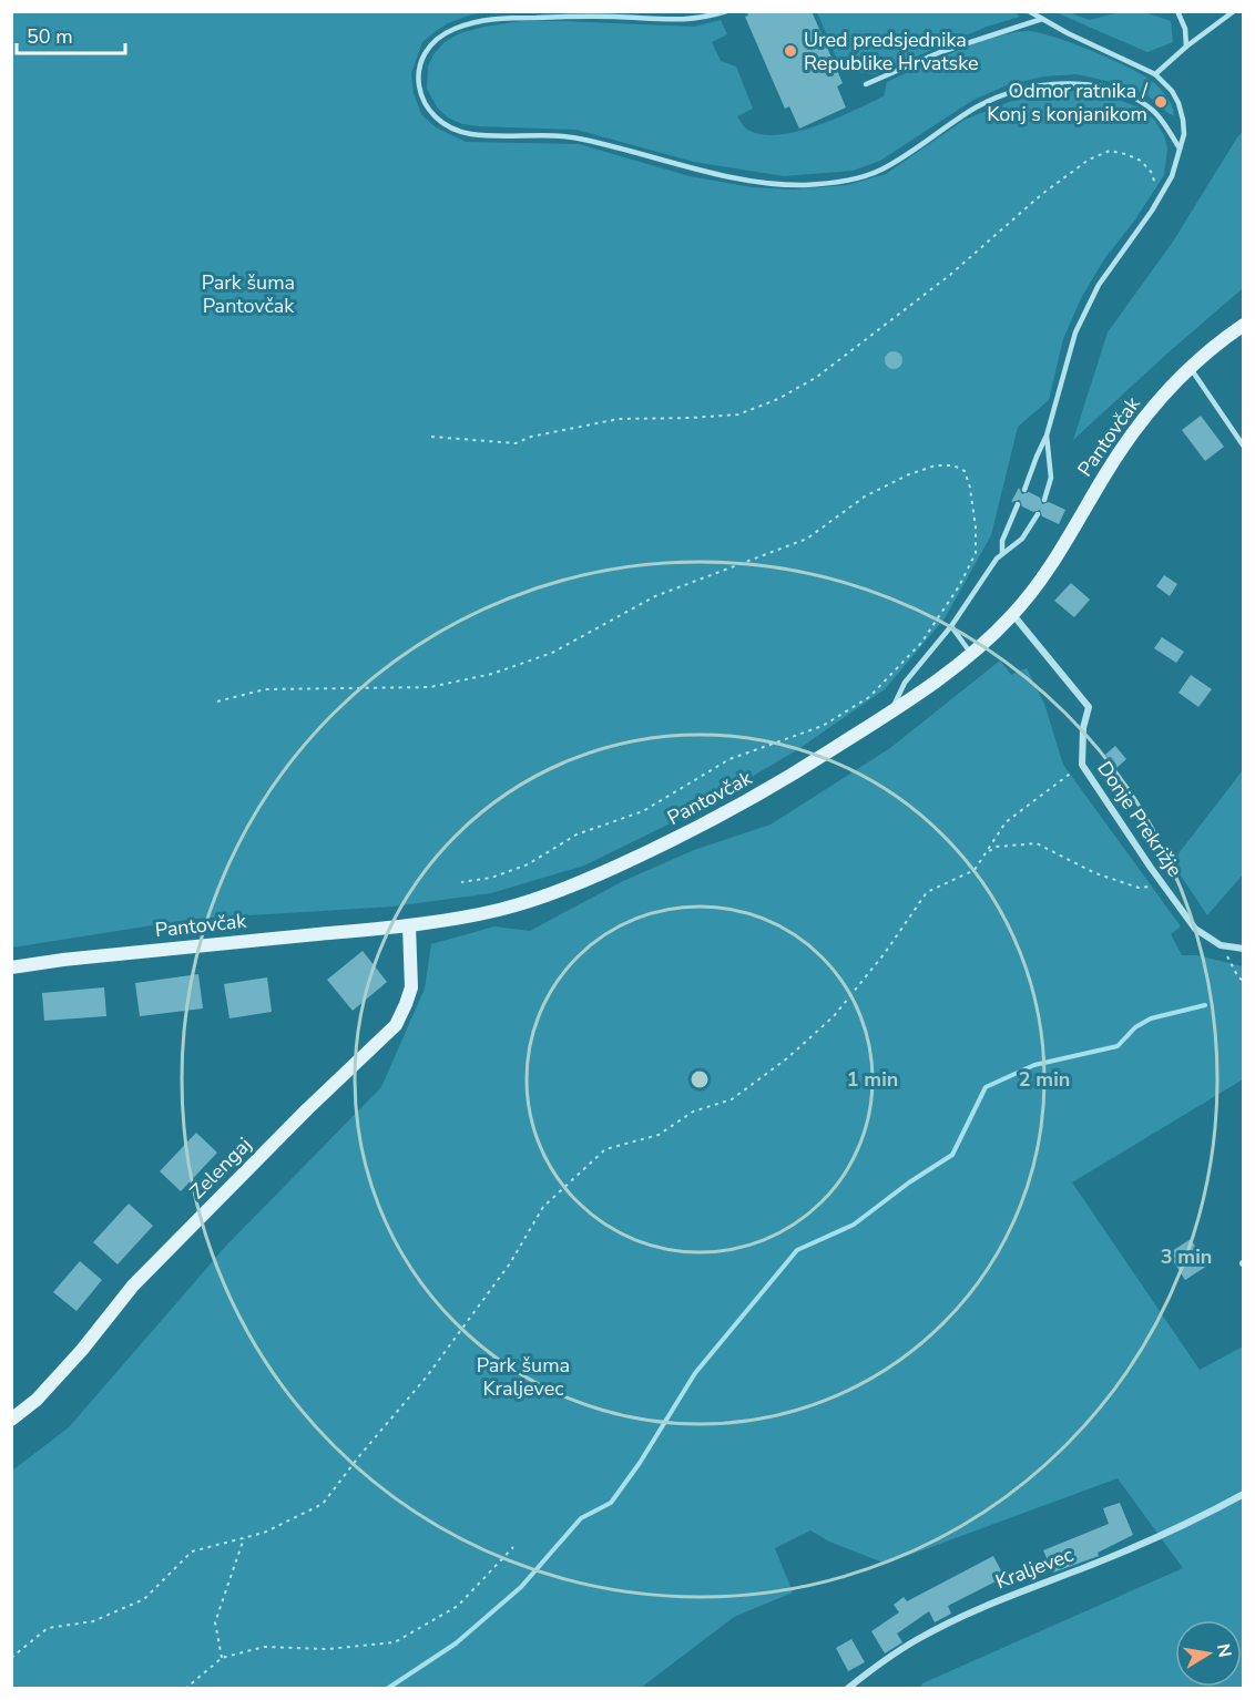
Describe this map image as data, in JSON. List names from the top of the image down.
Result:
{
  "streets": {
    "main road": ["Pantovčak", "Zelengaj"],
    "street": ["Donje Prekrižje", "Kraljevec"]
  },
  "crossings": [
    ["Pantovčak", "Donje Prekrižje"],
    ["Pantovčak", "Zelengaj"]
  ],
  "parks": ["Park šuma Pantovčak", "Park šuma Kraljevec"],
  "places": ["Ured predsjednika Republike Hrvatske", "Odmor ratnika / Konj s konjanikom"],
  "scale_bar": "50 m",
  "north": "right",
  "rings": ["1 min", "2 min", "3 min"]
}
